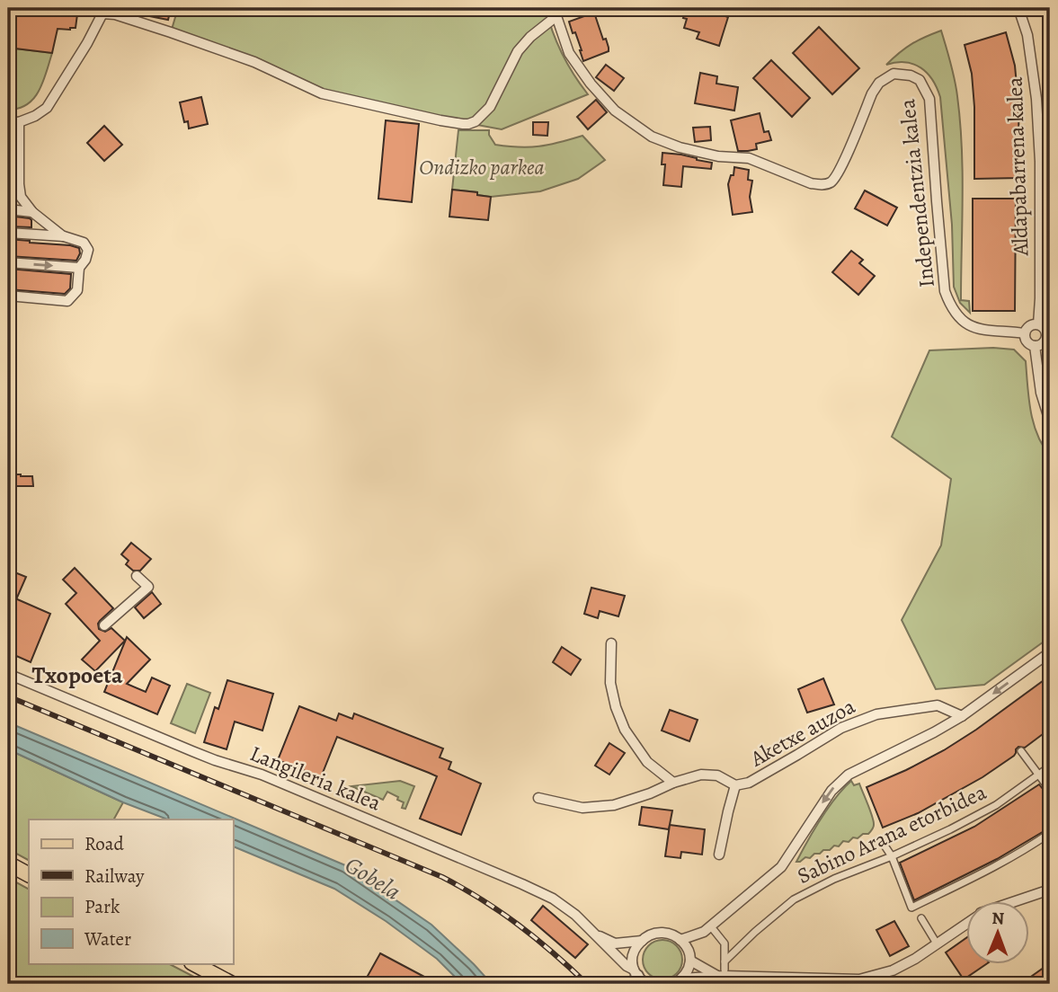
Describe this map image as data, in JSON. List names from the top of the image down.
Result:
{
  "streets": {
    "street": [
      "Aldapabarrena kalea",
      "Independentzia kalea",
      "Aketxe auzoa",
      "Langileria kalea",
      "Sabino Arana etorbidea"
    ]
  },
  "crossings": [
    ["Aldapabarrena kalea", "Independentzia kalea"]
  ],
  "districts": ["Txopoeta"],
  "water": ["Gobela"],
  "parks": ["Ondizko parkea"],
  "legend": [
    "Road",
    "Railway",
    "Park",
    "Water"
  ],
  "north": "top"
}
